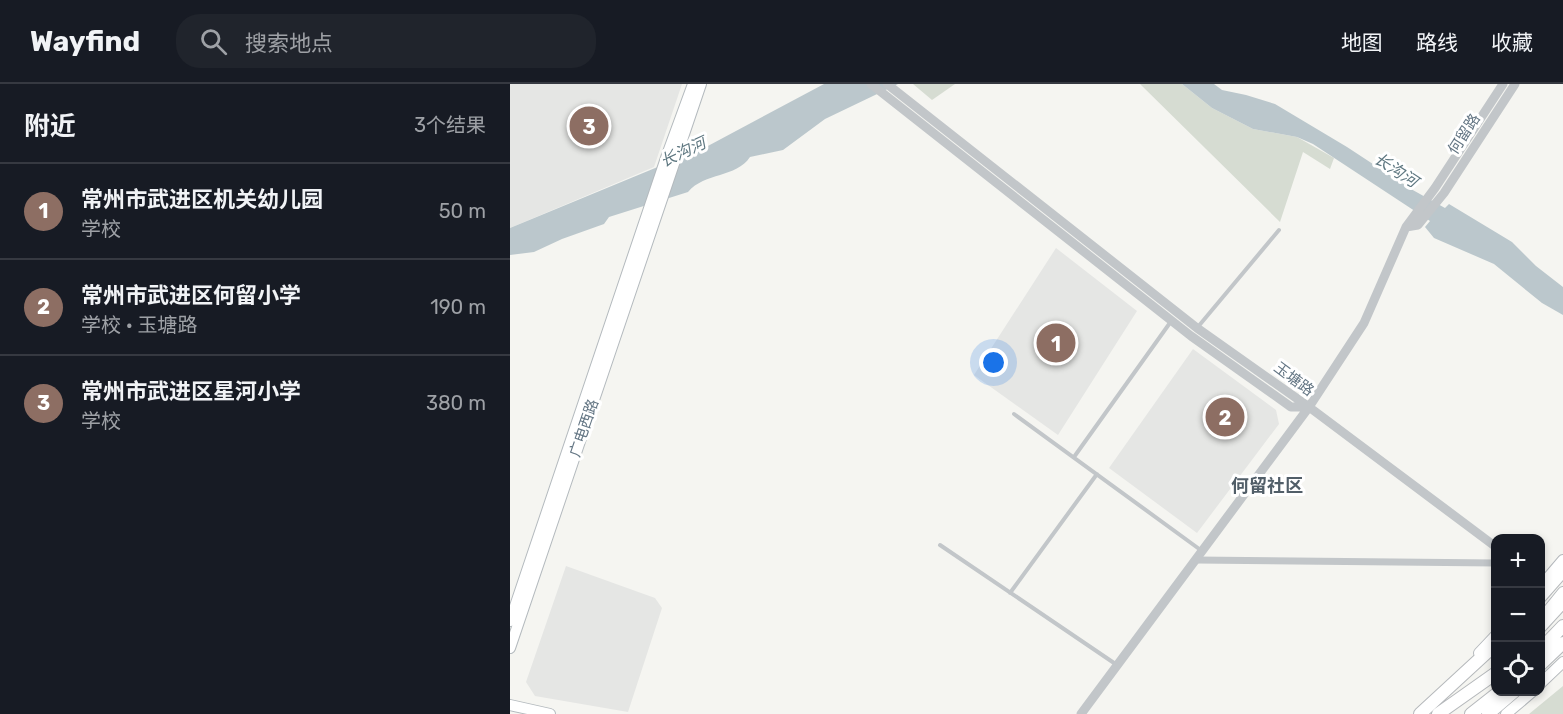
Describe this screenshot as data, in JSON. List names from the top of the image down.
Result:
{
  "streets": {
    "main road": ["广电西路"],
    "street": ["何留路", "玉塘路"]
  },
  "districts": ["何留社区"],
  "water": ["长沟河"],
  "page": {
    "header": "Wayfind",
    "search": "搜索地点",
    "nav": ["地图", "路线", "收藏"],
    "heading": ["附近", "3个结果"],
    "pins": ["3", "1", "2"],
    "list": [
      {
        "mark": "1",
        "name": "常州市武进区机关幼儿园",
        "note": "学校",
        "value": "50 m"
      },
      {
        "mark": "2",
        "name": "常州市武进区何留小学",
        "note": "学校 · 玉塘路",
        "value": "190 m"
      },
      {
        "mark": "3",
        "name": "常州市武进区星河小学",
        "note": "学校",
        "value": "380 m"
      }
    ],
    "map_buttons": ["+", "−"]
  }
}
